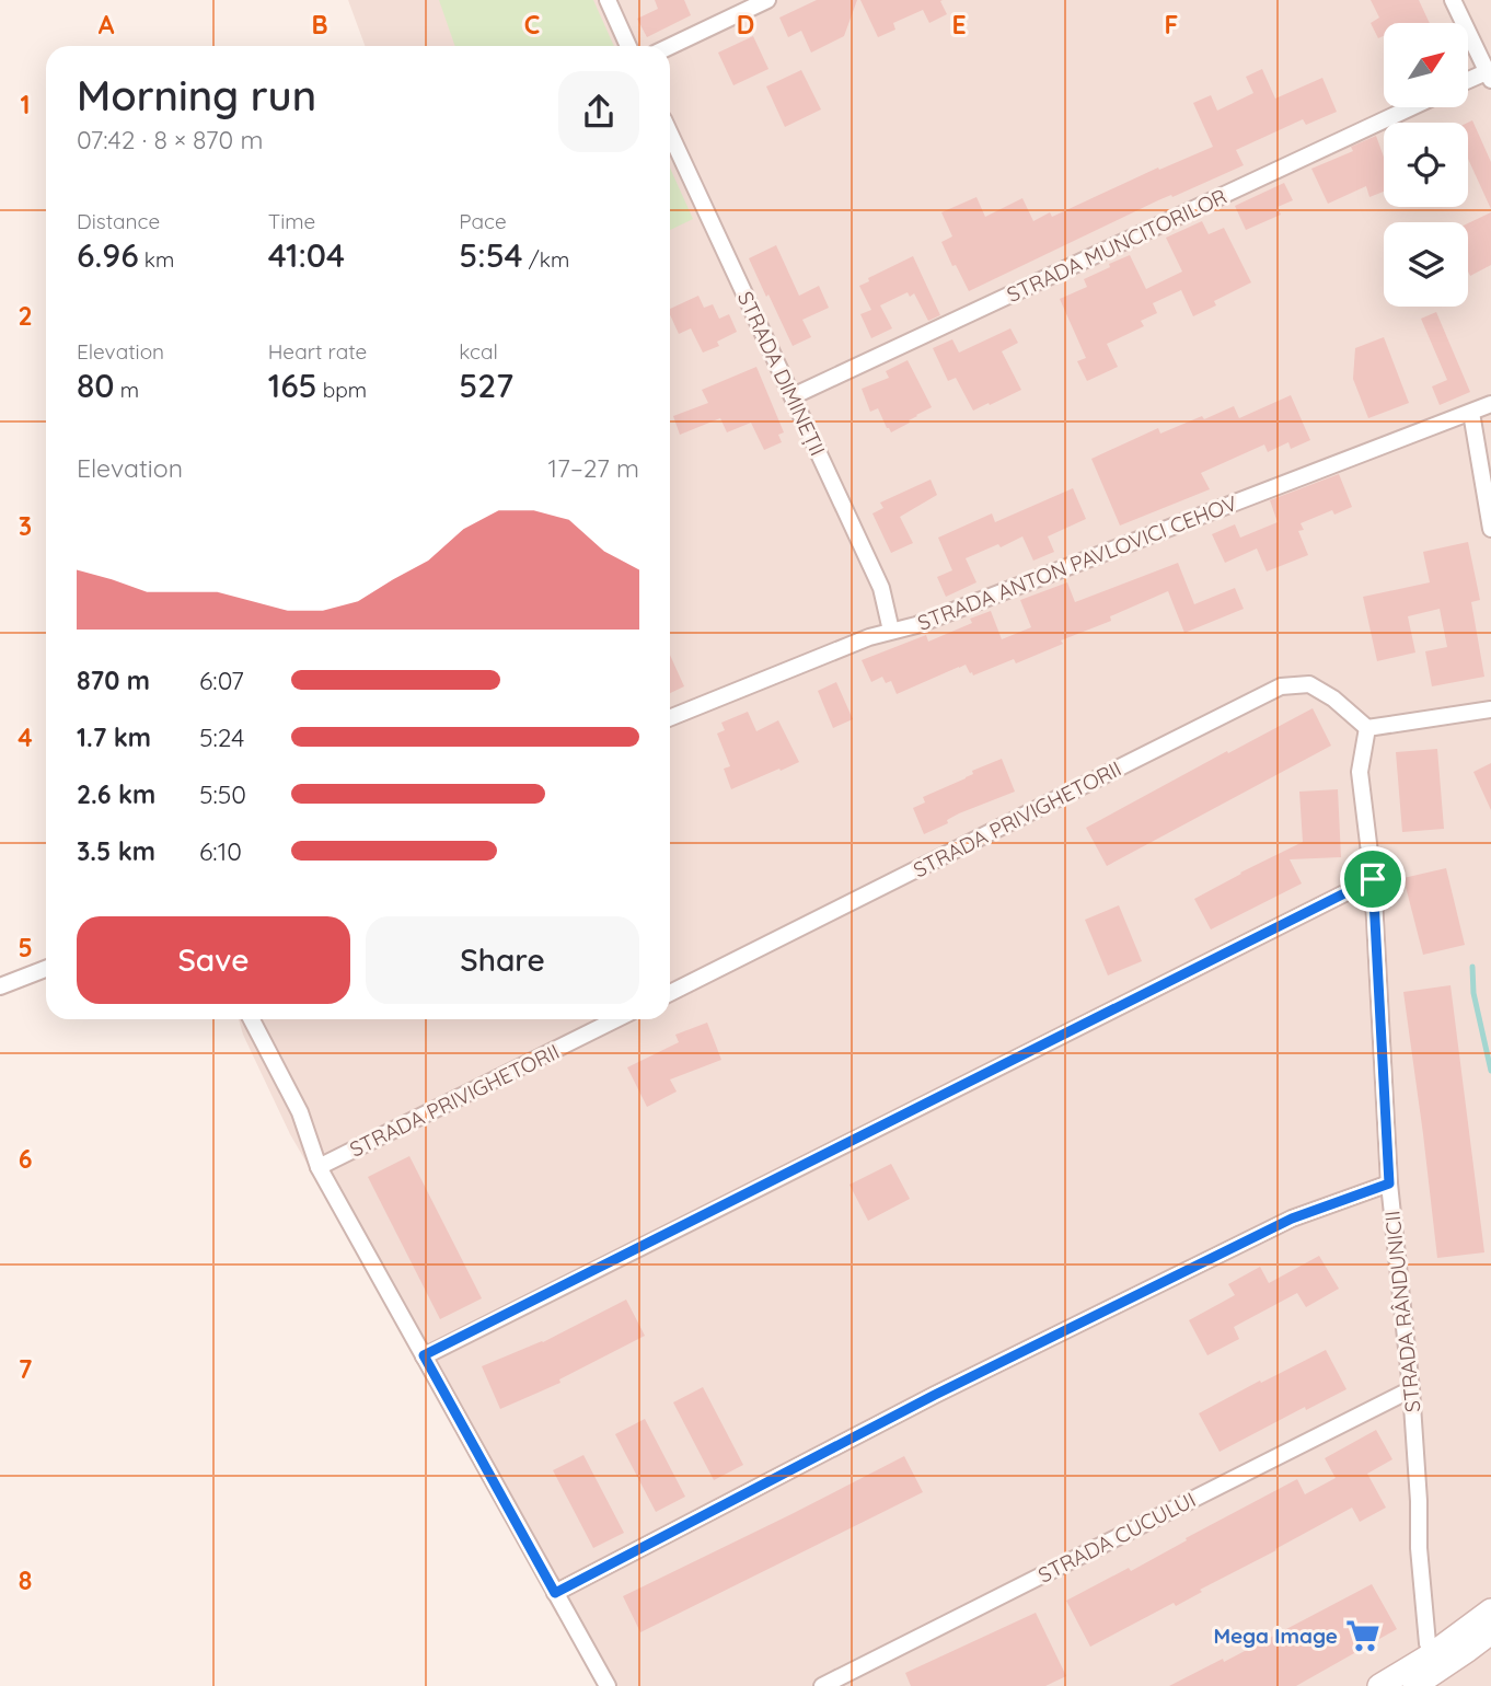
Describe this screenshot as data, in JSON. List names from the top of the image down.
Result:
{
  "streets": {
    "street": [
      "STRADA MUNCITORILOR",
      "STRADA DIMINEȚII",
      "STRADA ANTON PAVLOVICI CEHOV",
      "STRADA PRIVIGHETORII",
      "STRADA RÂNDUNICII",
      "STRADA CUCULUI"
    ]
  },
  "crossings": [
    ["STRADA MUNCITORILOR", "STRADA DIMINEȚII"],
    ["STRADA DIMINEȚII", "STRADA ANTON PAVLOVICI CEHOV"],
    ["STRADA PRIVIGHETORII", "STRADA RÂNDUNICII"],
    ["STRADA RÂNDUNICII", "STRADA CUCULUI"]
  ],
  "places": {
    "supermarket": ["Mega Image"]
  },
  "north": "top right",
  "page": {
    "heading": ["Morning run", "07:42 · 8 × 870 m"],
    "stats": [
      ["Distance", "6.96 km"],
      ["Time", "41:04"],
      ["Pace", "5:54 /km"],
      ["Elevation", "80 m"],
      ["Heart rate", "165 bpm"],
      ["kcal", "527"]
    ],
    "chart": ["Elevation", "17–27 m"],
    "list": [
      {
        "name": "870 m",
        "note": "6:07"
      },
      {
        "name": "1.7 km",
        "note": "5:24"
      },
      {
        "name": "2.6 km",
        "note": "5:50"
      },
      {
        "name": "3.5 km",
        "note": "6:10"
      }
    ],
    "buttons": ["Save", "Share"]
  },
  "grid": {
    "columns": [
      "A",
      "B",
      "C",
      "D",
      "E",
      "F"
    ],
    "rows": [
      "1",
      "2",
      "3",
      "4",
      "5",
      "6",
      "7",
      "8"
    ]
  }
}
